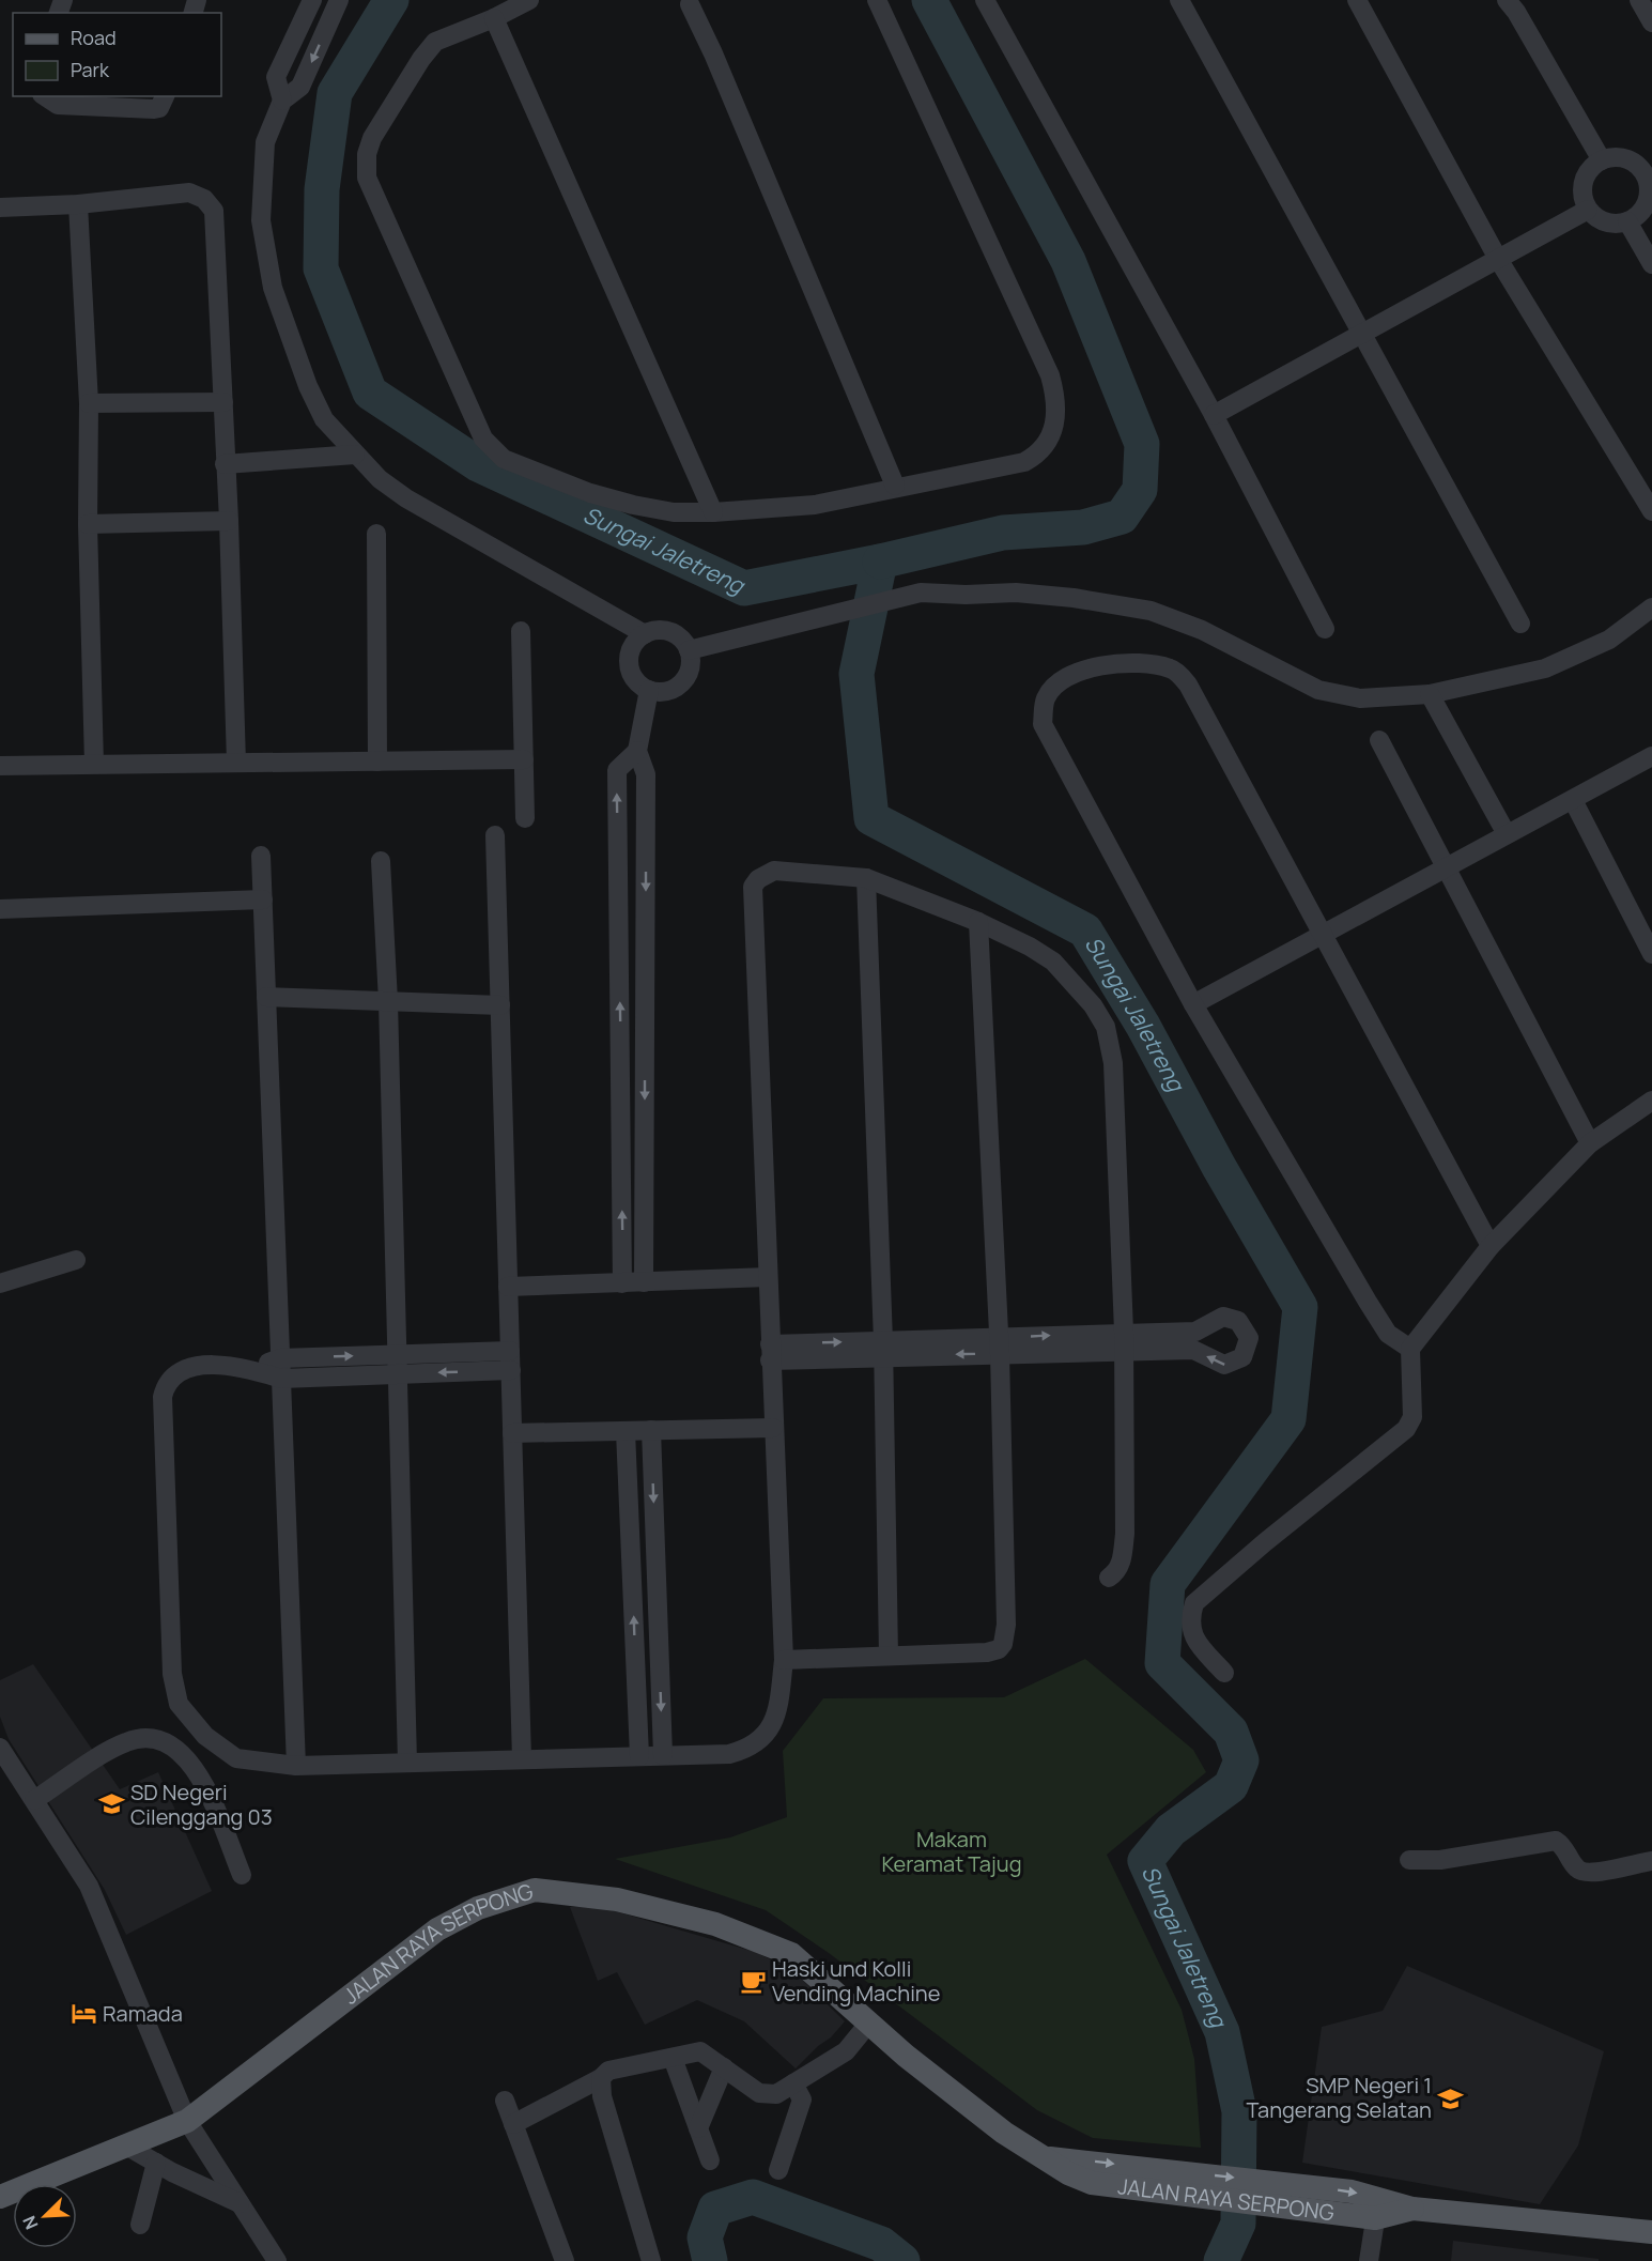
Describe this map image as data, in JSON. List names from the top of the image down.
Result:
{
  "streets": {
    "main road": ["JALAN RAYA SERPONG"]
  },
  "water": ["Sungai Jaletreng"],
  "parks": ["Makam Keramat Tajug"],
  "places": {
    "school or university": ["SD Negeri Cilenggang 03", "SMP Negeri 1 Tangerang Selatan"],
    "cafe": ["Haski und Kolli Vending Machine"],
    "hotel": ["Ramada"]
  },
  "legend": ["Road", "Park"],
  "north": "bottom left"
}
